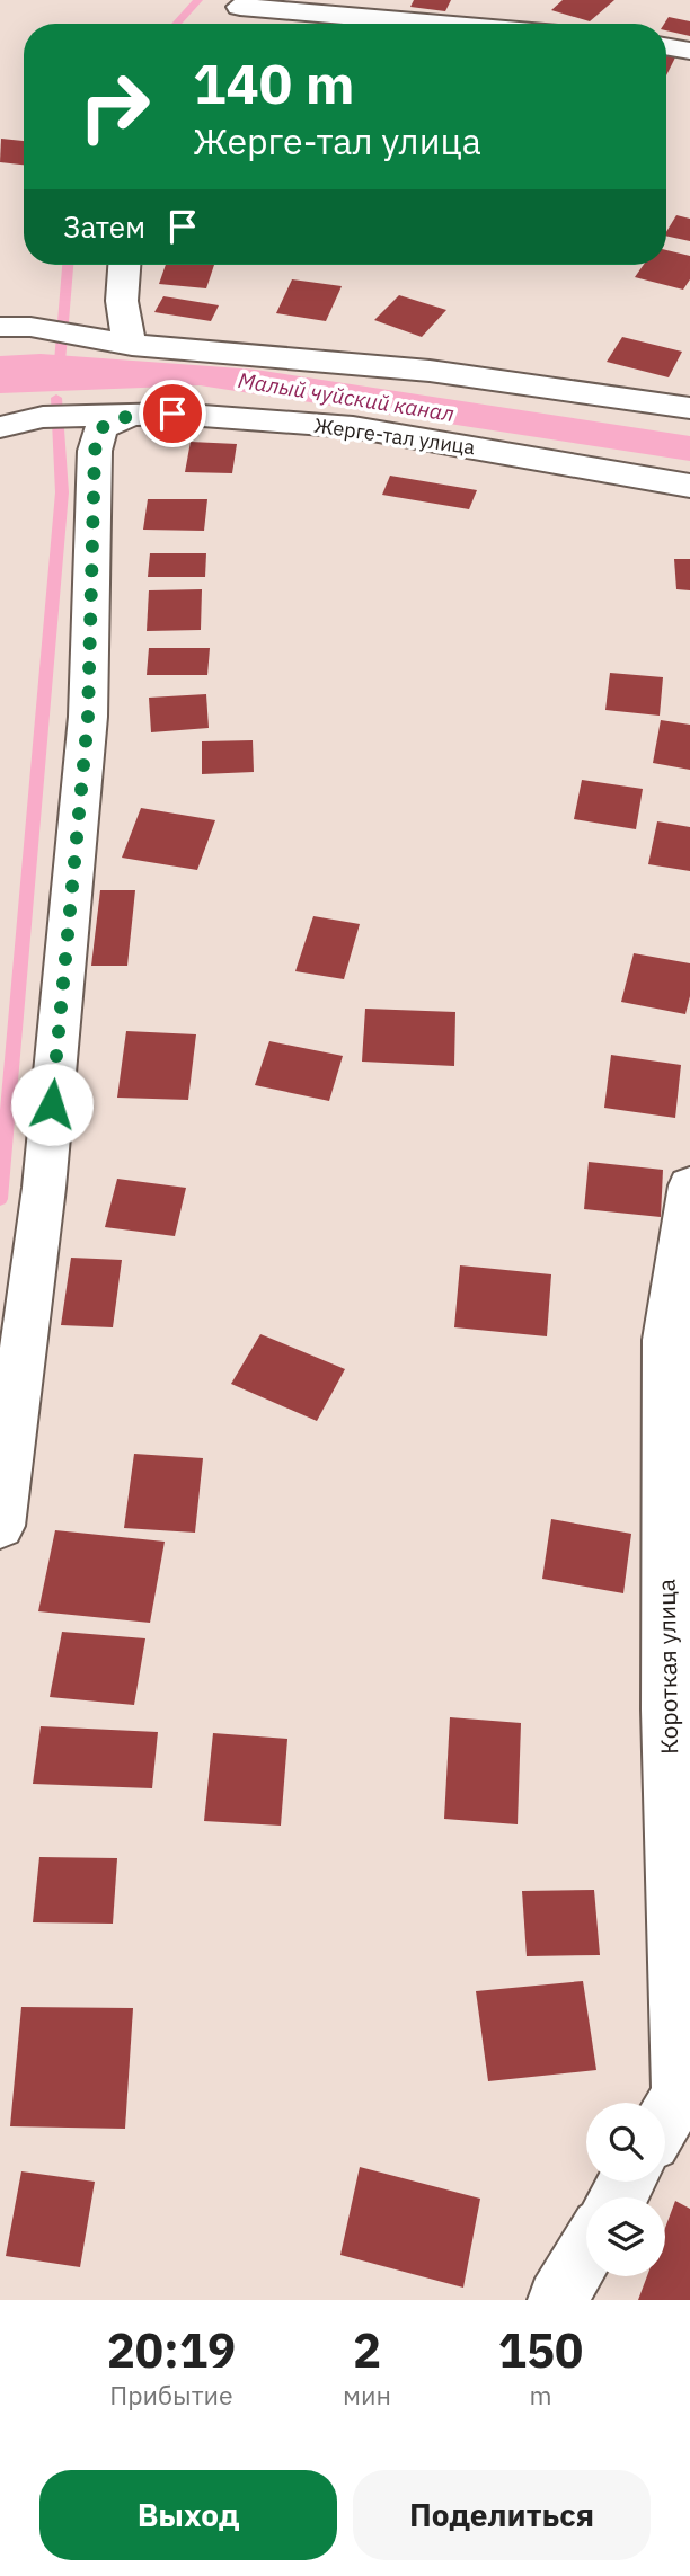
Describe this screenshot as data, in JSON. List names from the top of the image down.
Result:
{
  "streets": {
    "street": ["Жерге-тал улица", "Короткая улица"]
  },
  "water": ["Малый чуйский канал"],
  "page": {
    "turn": ["140 m", "Жерге-тал улица"],
    "then": "Затем",
    "eta": [
      "20:19",
      "Прибытие",
      "2",
      "мин",
      "150",
      "m"
    ],
    "buttons": ["Выход", "Поделиться"]
  }
}
